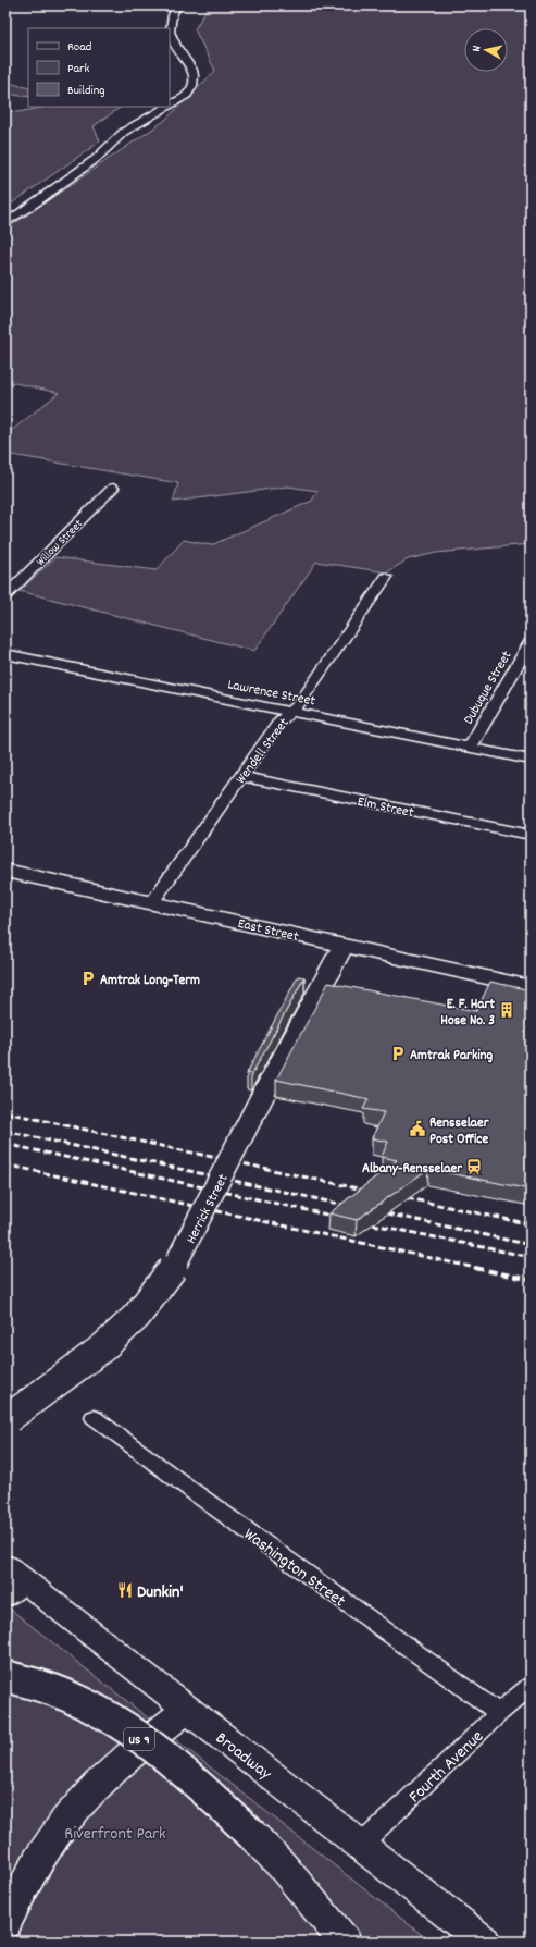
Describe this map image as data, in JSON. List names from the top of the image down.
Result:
{
  "streets": {
    "main road": ["US 9", "Broadway"],
    "street": [
      "Willow Street",
      "Dubuque Street",
      "Lawrence Street",
      "Wendell Street",
      "Elm Street",
      "East Street",
      "Herrick Street",
      "Washington Street",
      "Fourth Avenue"
    ]
  },
  "crossings": [
    ["Dubuque Street", "Lawrence Street"],
    ["Lawrence Street", "Wendell Street"],
    ["Wendell Street", "Elm Street"],
    ["Wendell Street", "East Street"],
    ["East Street", "Herrick Street"],
    ["Washington Street", "Fourth Avenue"],
    ["Broadway", "Fourth Avenue"]
  ],
  "parks": ["Riverfront Park"],
  "places": {
    "parking": ["Amtrak Long-Term", "Amtrak Parking"],
    "building": ["E. F. Hart Hose No. 3"],
    "public building": ["Rensselaer Post Office"],
    "station": ["Albany-Rensselaer"],
    "restaurant": ["Dunkin'"]
  },
  "legend": ["Road", "Park", "Building"],
  "north": "left"
}
